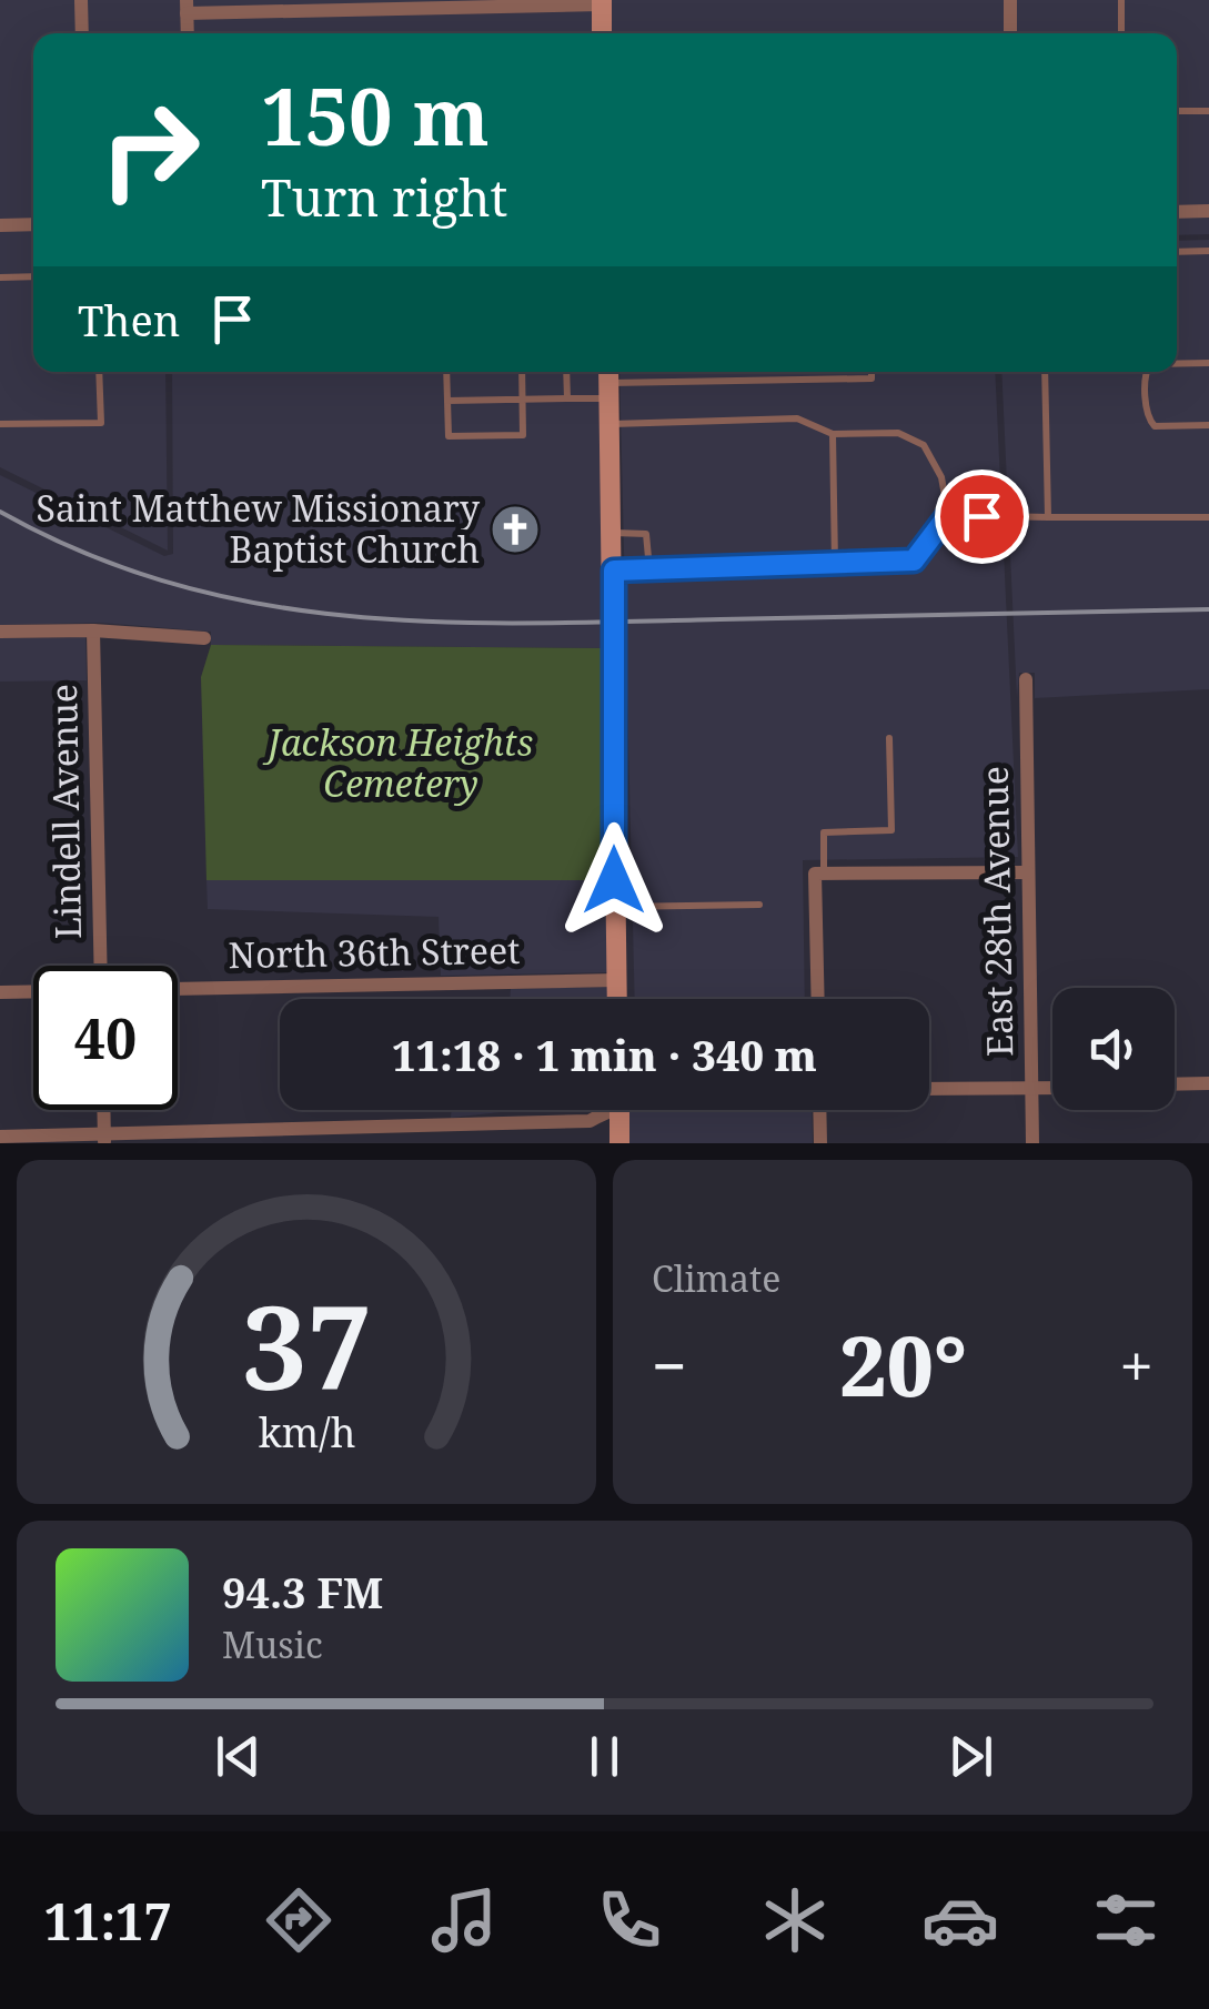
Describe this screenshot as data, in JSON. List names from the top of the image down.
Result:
{
  "streets": {
    "street": ["Lindell Avenue", "East 28th Avenue", "North 36th Street"]
  },
  "parks": ["Jackson Heights Cemetery"],
  "places": {
    "church": ["Saint Matthew Missionary Baptist Church"]
  },
  "page": {
    "turn": ["150 m", "Turn right"],
    "then": "Then",
    "limit": "40",
    "trip": "11:18 · 1 min · 340 m",
    "tile": "Climate",
    "heat": ["−", "20°", "+"],
    "song": ["94.3 FM", "Music"],
    "tabs": "11:17",
    "gauge": ["37", "km/h"]
  }
}
